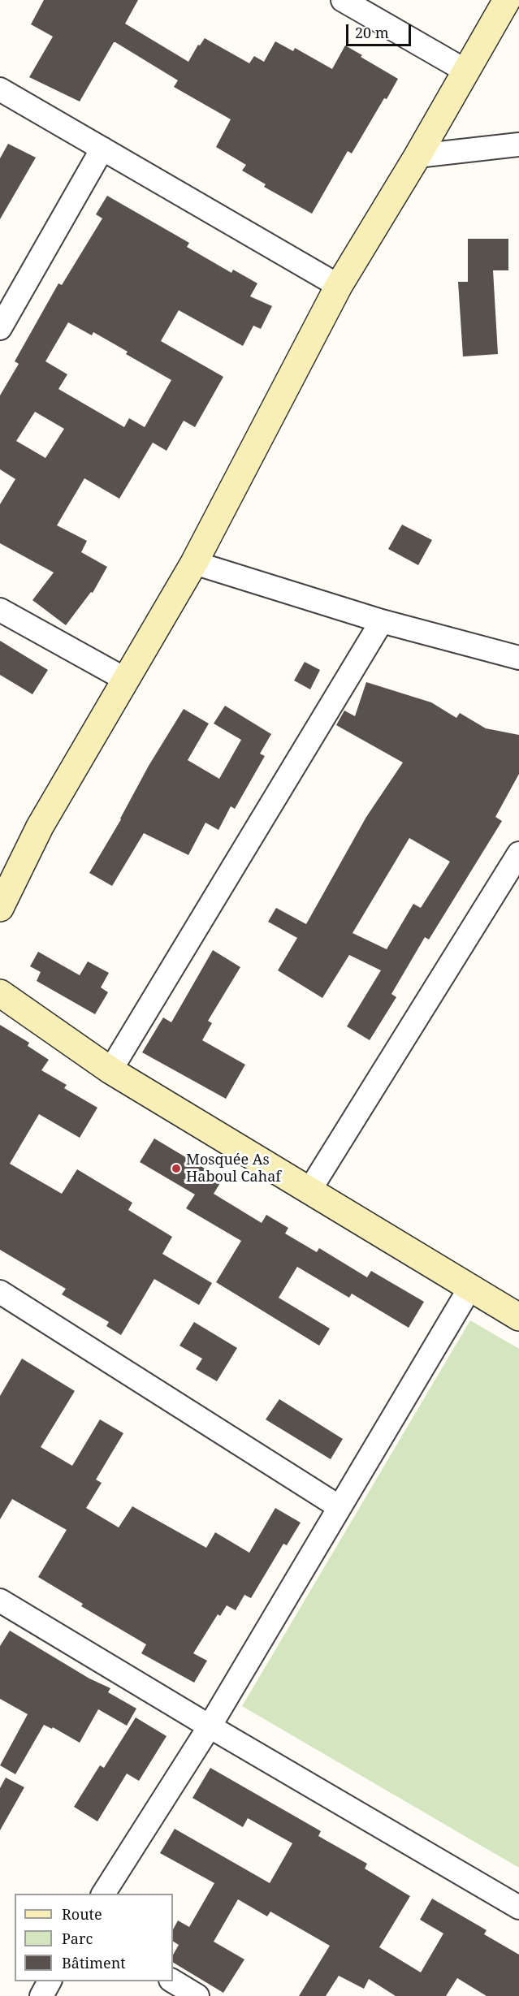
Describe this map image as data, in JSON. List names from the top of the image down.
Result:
{
  "places": ["Mosquée As Haboul Cahaf"],
  "legend": ["Route", "Parc", "Bâtiment"],
  "scale_bar": "20 m"
}
